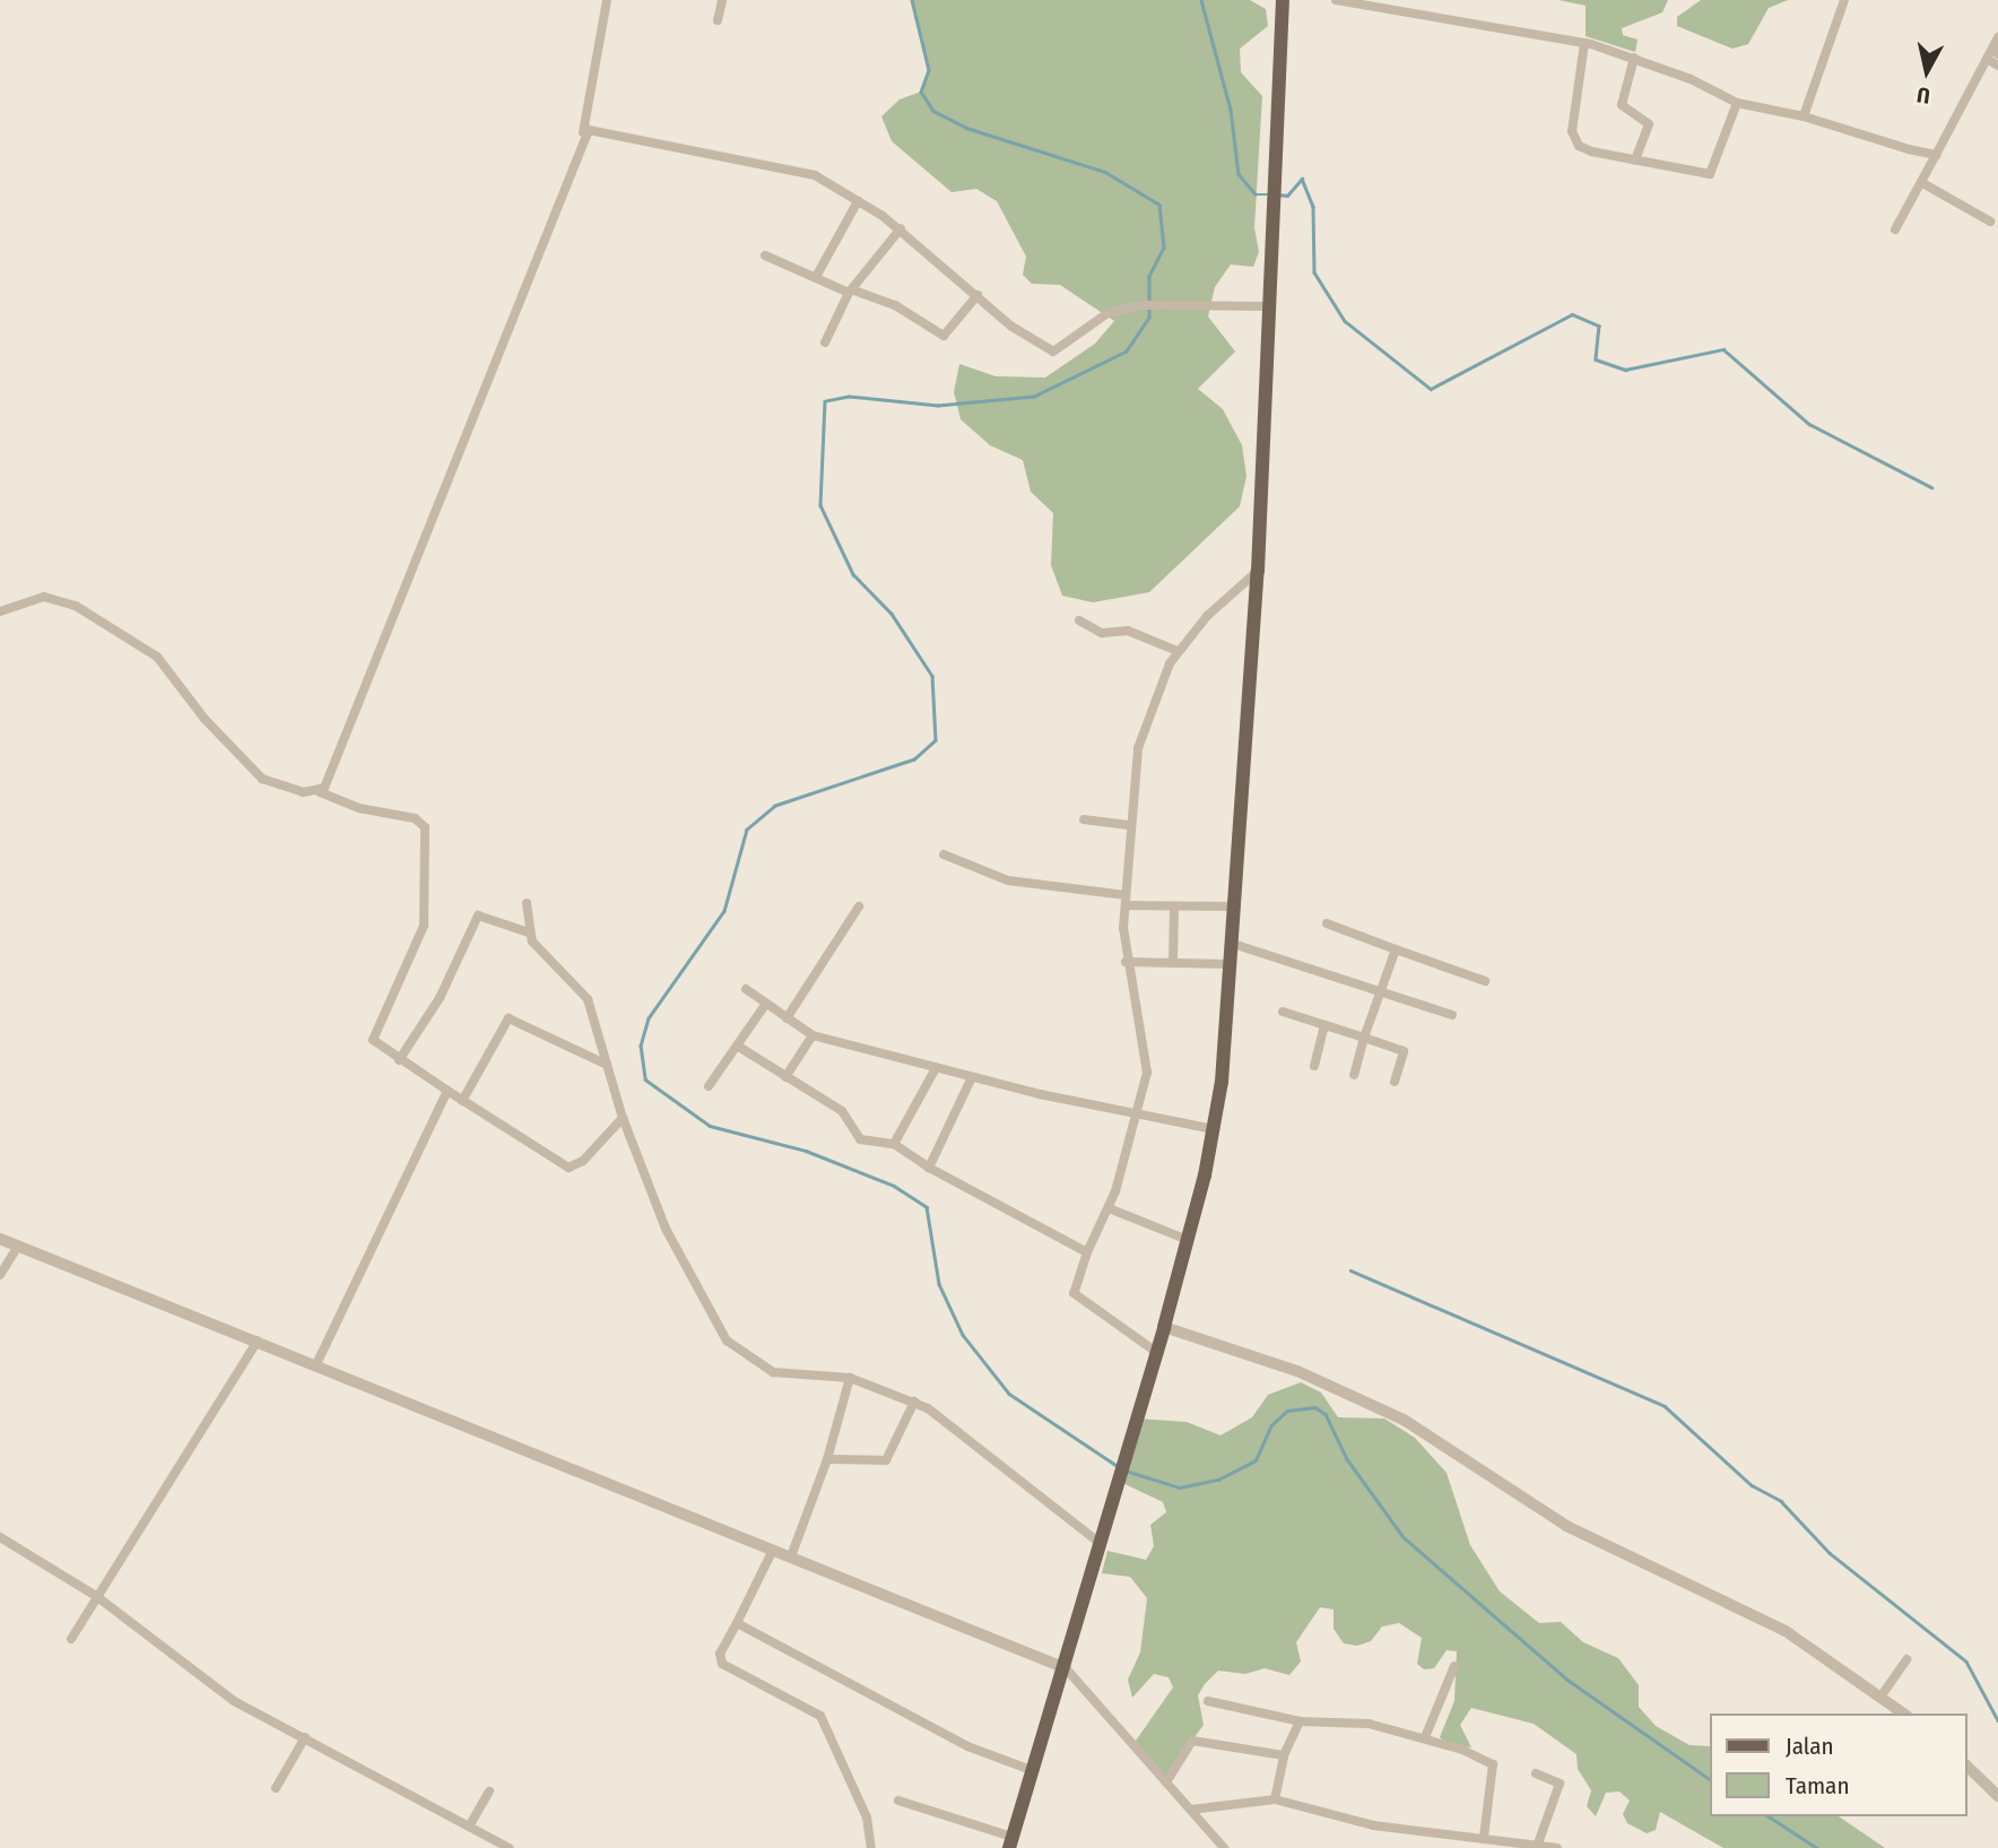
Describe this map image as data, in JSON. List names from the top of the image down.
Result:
{
  "legend": ["Jalan", "Taman"],
  "north": "bottom"
}
